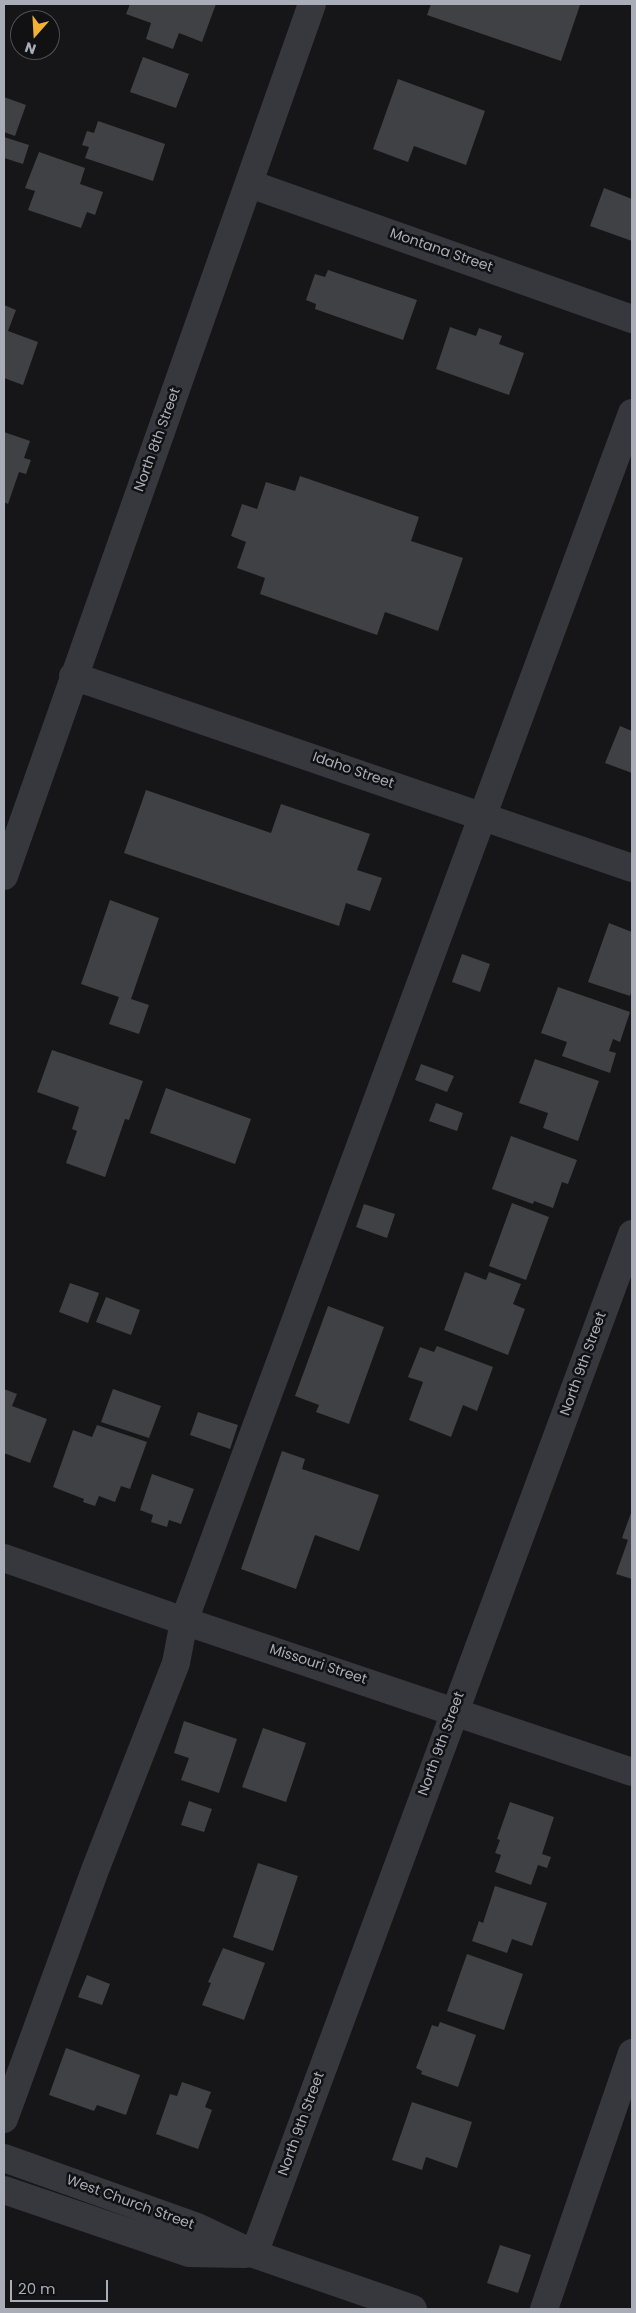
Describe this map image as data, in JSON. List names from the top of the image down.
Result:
{
  "streets": {
    "street": [
      "Montana Street",
      "North 8th Street",
      "Idaho Street",
      "North 9th Street",
      "Missouri Street",
      "West Church Street"
    ]
  },
  "crossings": [
    ["Montana Street", "North 8th Street"],
    ["North 8th Street", "Idaho Street"],
    ["North 9th Street", "Missouri Street"],
    ["North 9th Street", "West Church Street"]
  ],
  "scale_bar": "20 m",
  "north": "bottom"
}
